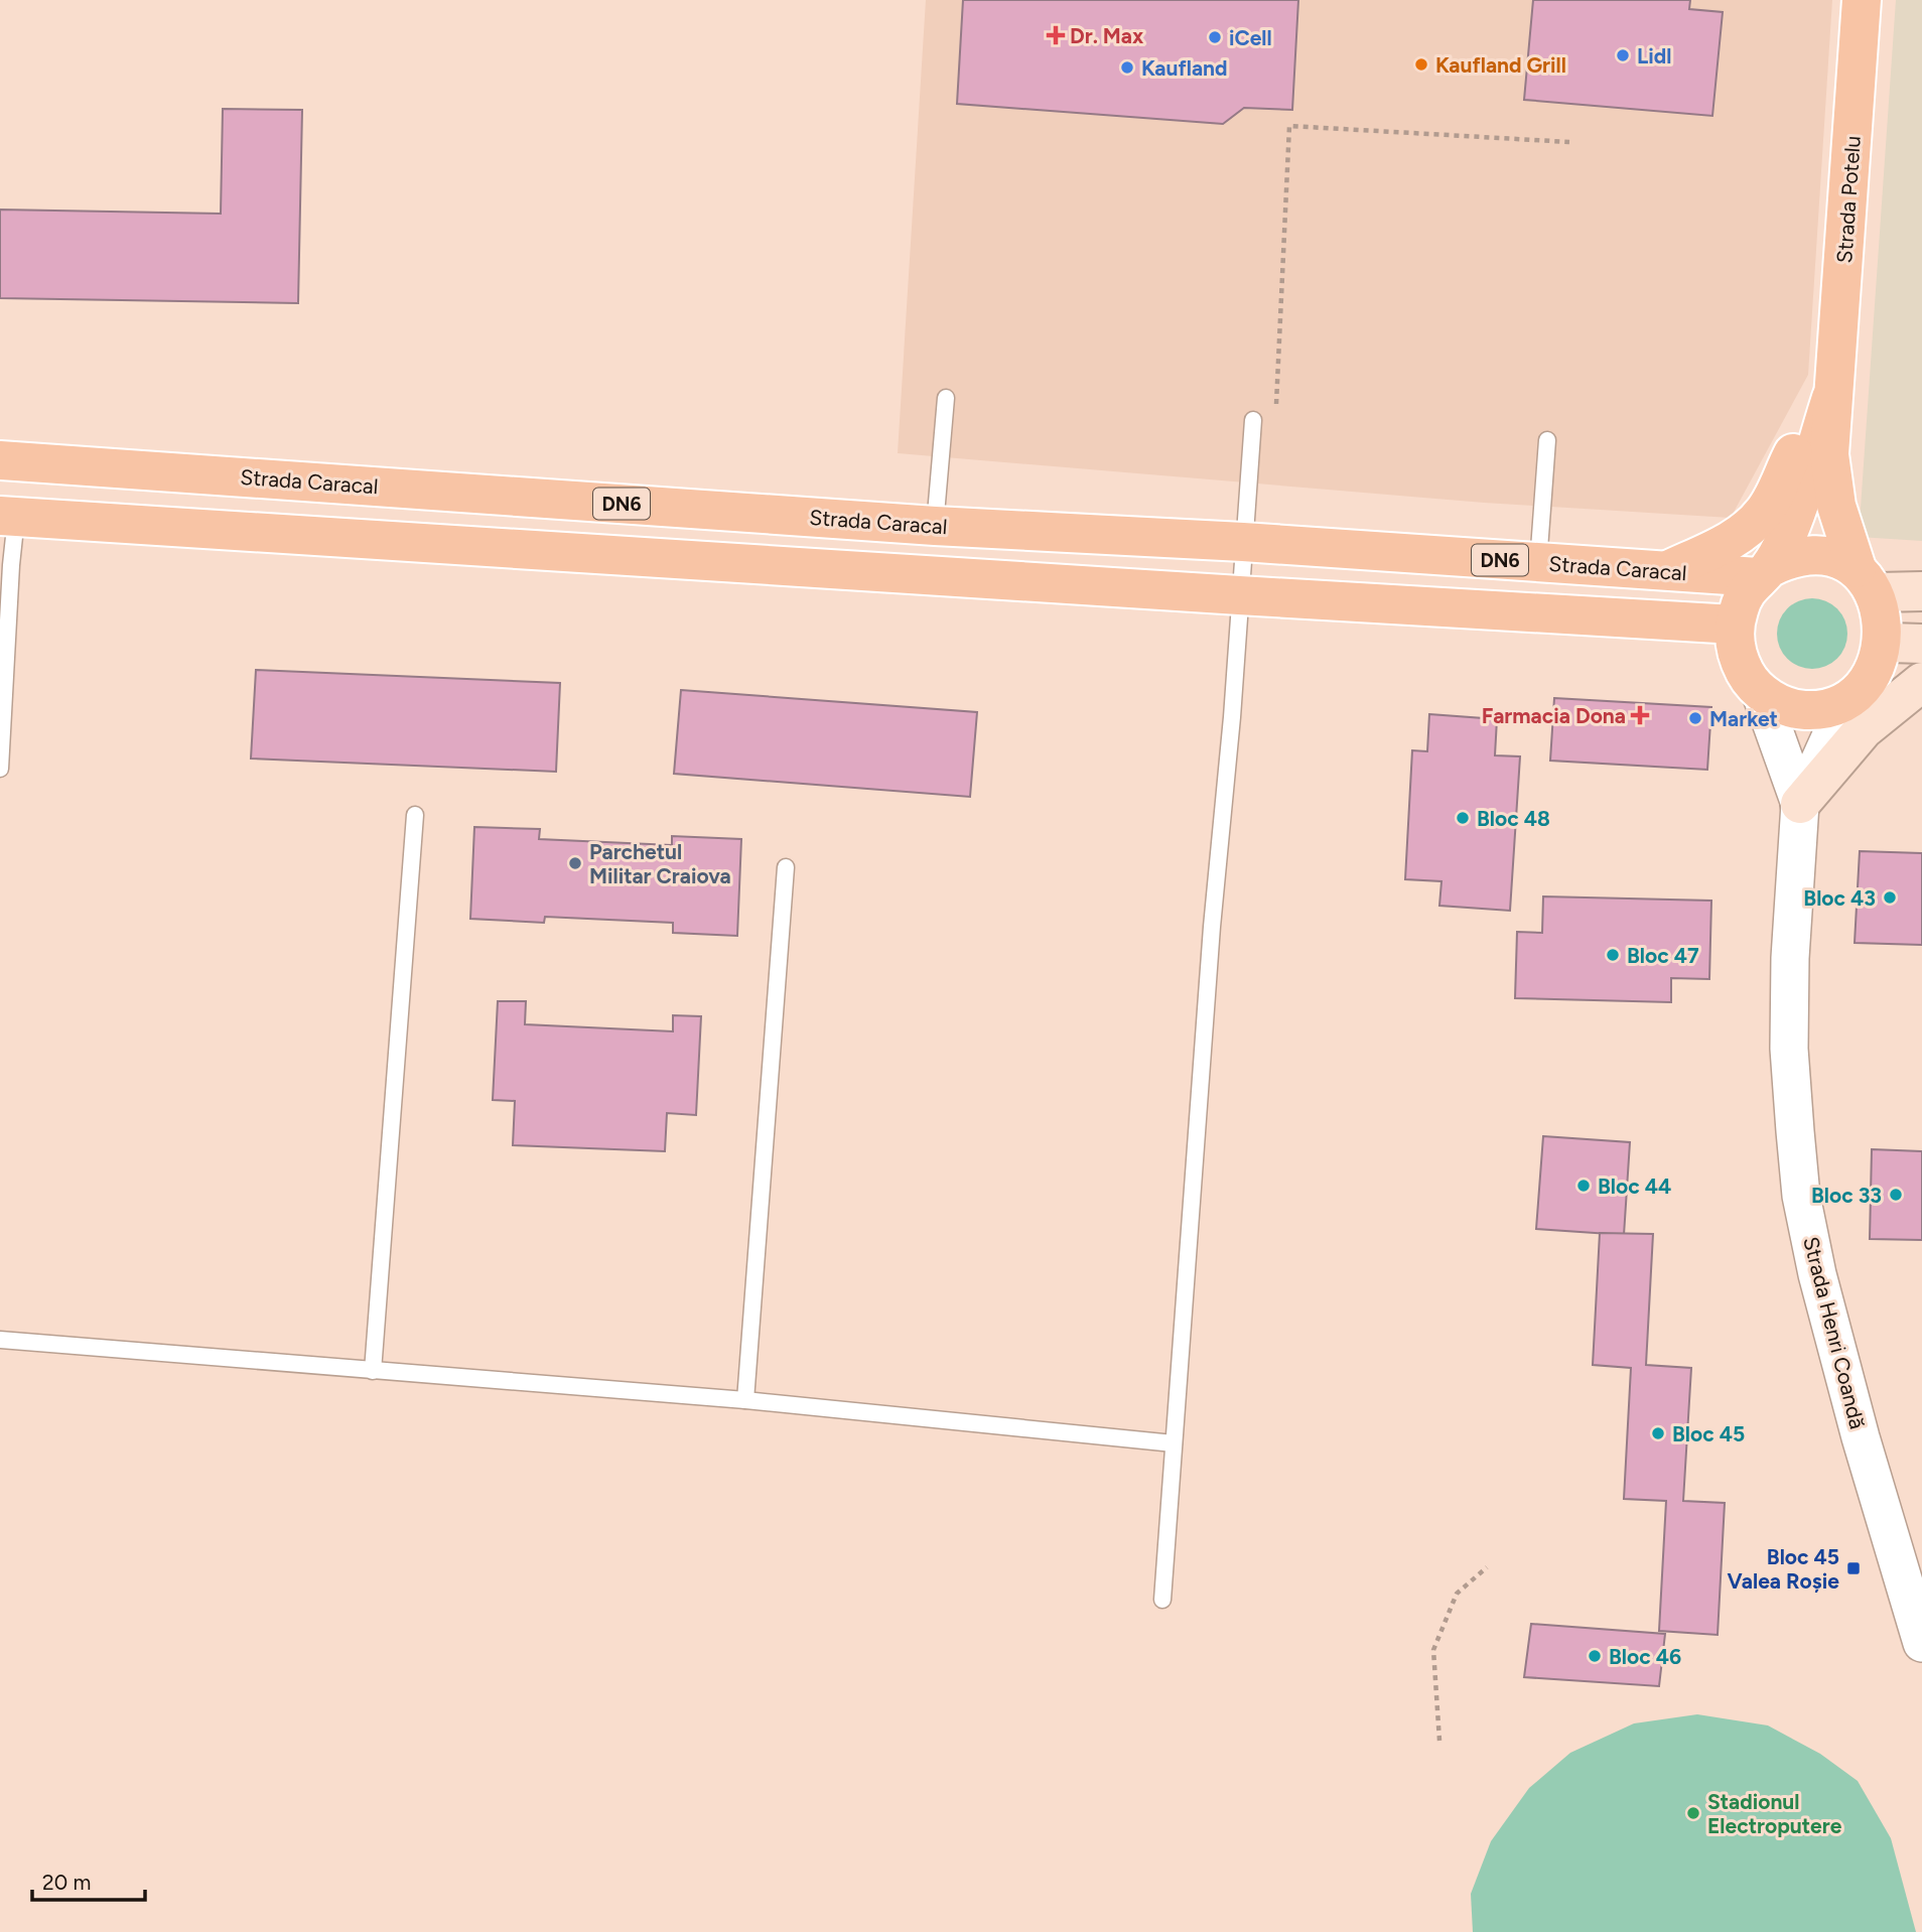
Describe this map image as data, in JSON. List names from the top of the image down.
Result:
{
  "streets": {
    "main road": ["Strada Potelu", "Strada Caracal", "DN6"],
    "street": ["Strada Henri Coandă"]
  },
  "crossings": [
    ["Strada Potelu", "Strada Caracal"],
    ["Strada Potelu", "DN6"],
    ["Strada Potelu", "Strada Henri Coandă"],
    ["Strada Caracal", "DN6"],
    ["Strada Caracal", "Strada Henri Coandă"],
    ["DN6", "Strada Henri Coandă"]
  ],
  "places": {
    "health": ["Dr. Max", "Farmacia Dona"],
    "other": [
      "iCell",
      "Lidl",
      "Kaufland Grill",
      "Kaufland",
      "Market",
      "Bloc 48",
      "Parchetul Militar Craiova",
      "Bloc 43",
      "Bloc 47",
      "Bloc 44",
      "Bloc 33",
      "Bloc 45",
      "Bloc 46",
      "Stadionul Electroputere"
    ],
    "transit": ["Bloc 45 Valea Roșie"]
  },
  "scale_bar": "20 m"
}
